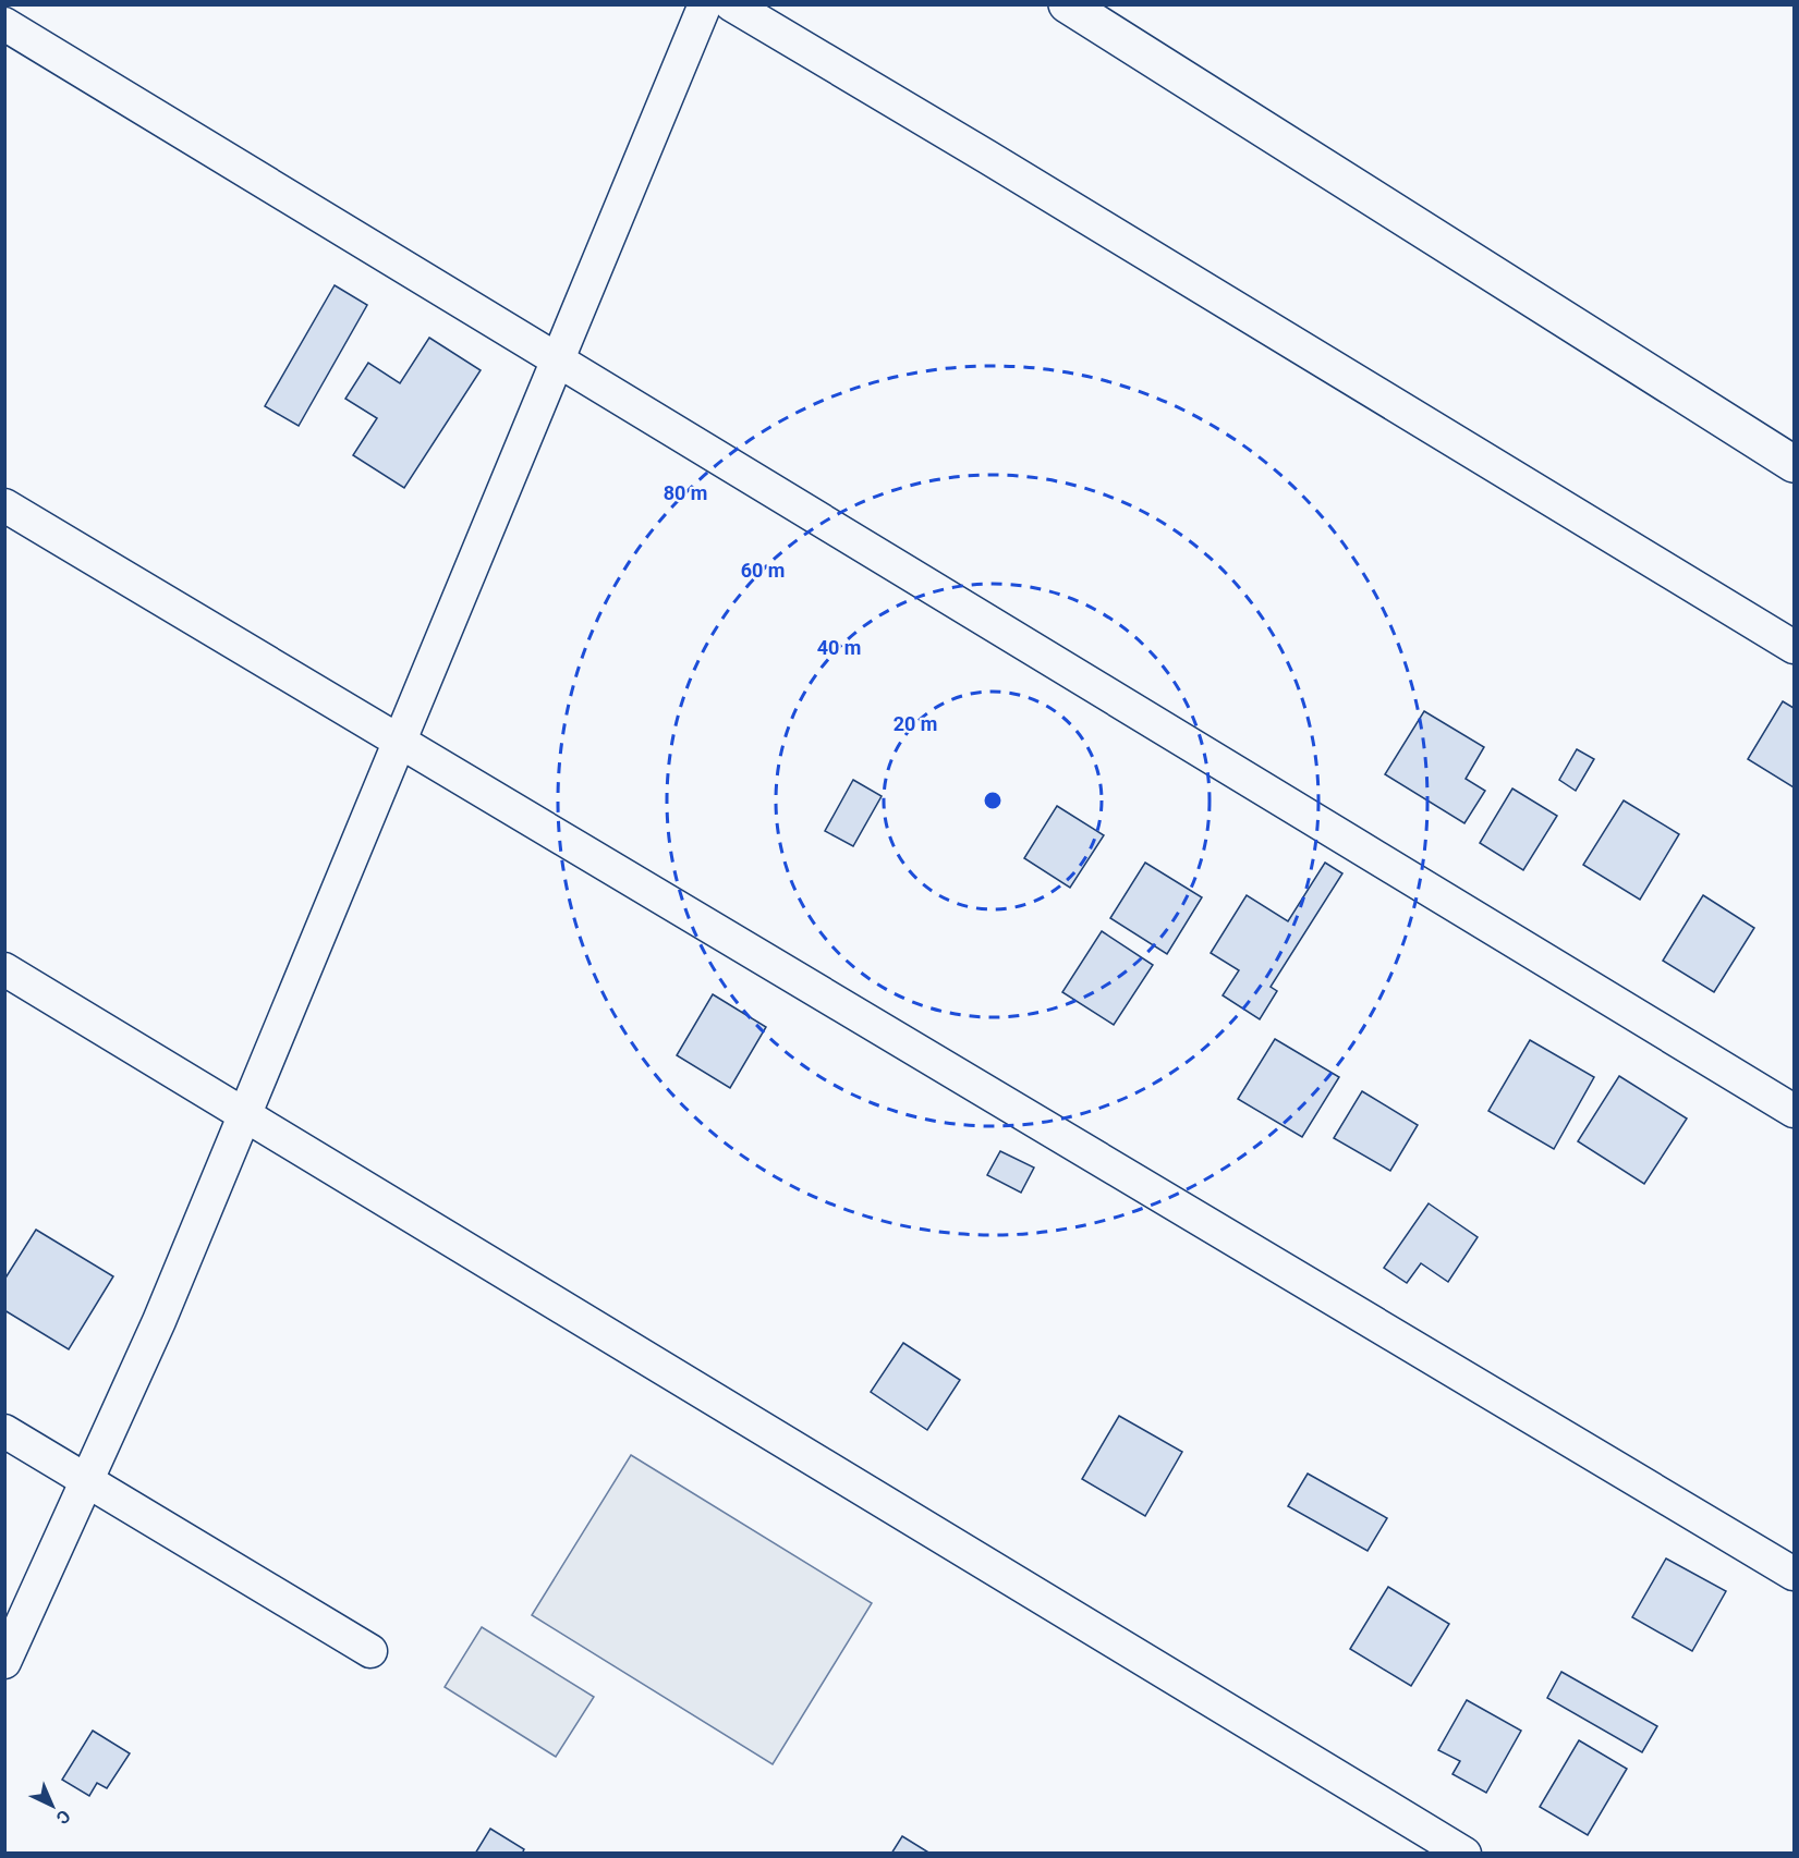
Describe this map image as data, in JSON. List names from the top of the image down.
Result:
{
  "north": "bottom right",
  "rings": [
    "80 m",
    "60 m",
    "40 m",
    "20 m"
  ]
}
